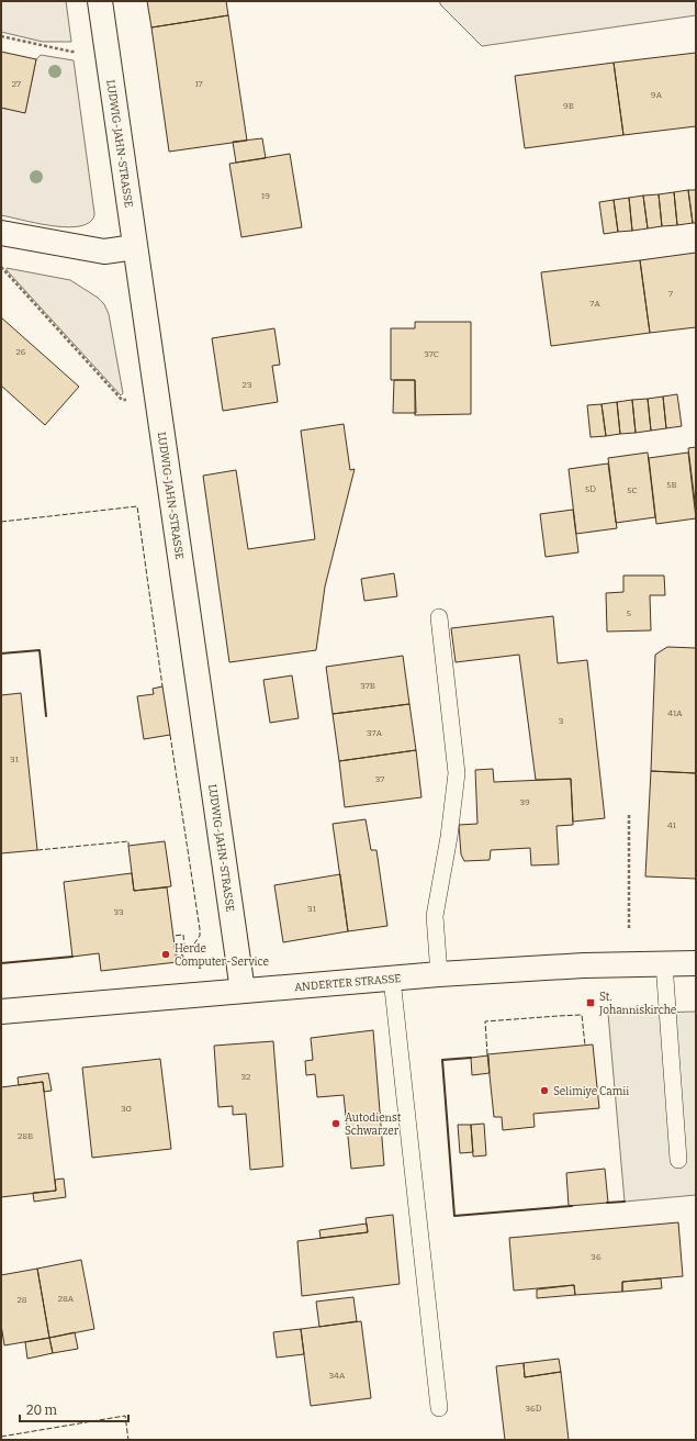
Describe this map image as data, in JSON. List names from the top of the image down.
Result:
{
  "streets": {
    "street": ["LUDWIG-JAHN-STRASSE", "ANDERTER STRASSE"]
  },
  "crossings": [
    ["LUDWIG-JAHN-STRASSE", "ANDERTER STRASSE"]
  ],
  "places": {
    "other": ["Herde Computer-Service", "Selimiye Camii", "Autodienst Schwarzer"],
    "transit": ["St. Johanniskirche"]
  },
  "house_numbers": [
    "27",
    "17",
    "9A",
    "9B",
    "19",
    "7",
    "7A",
    "26",
    "37C",
    "23",
    "5B",
    "5D",
    "5C",
    "5",
    "37B",
    "41A",
    "3",
    "37A",
    "31",
    "37",
    "39",
    "41",
    "31",
    "33",
    "32",
    "30",
    "28B",
    "36",
    "28A",
    "28",
    "34A",
    "36D"
  ],
  "scale_bar": "20 m"
}
